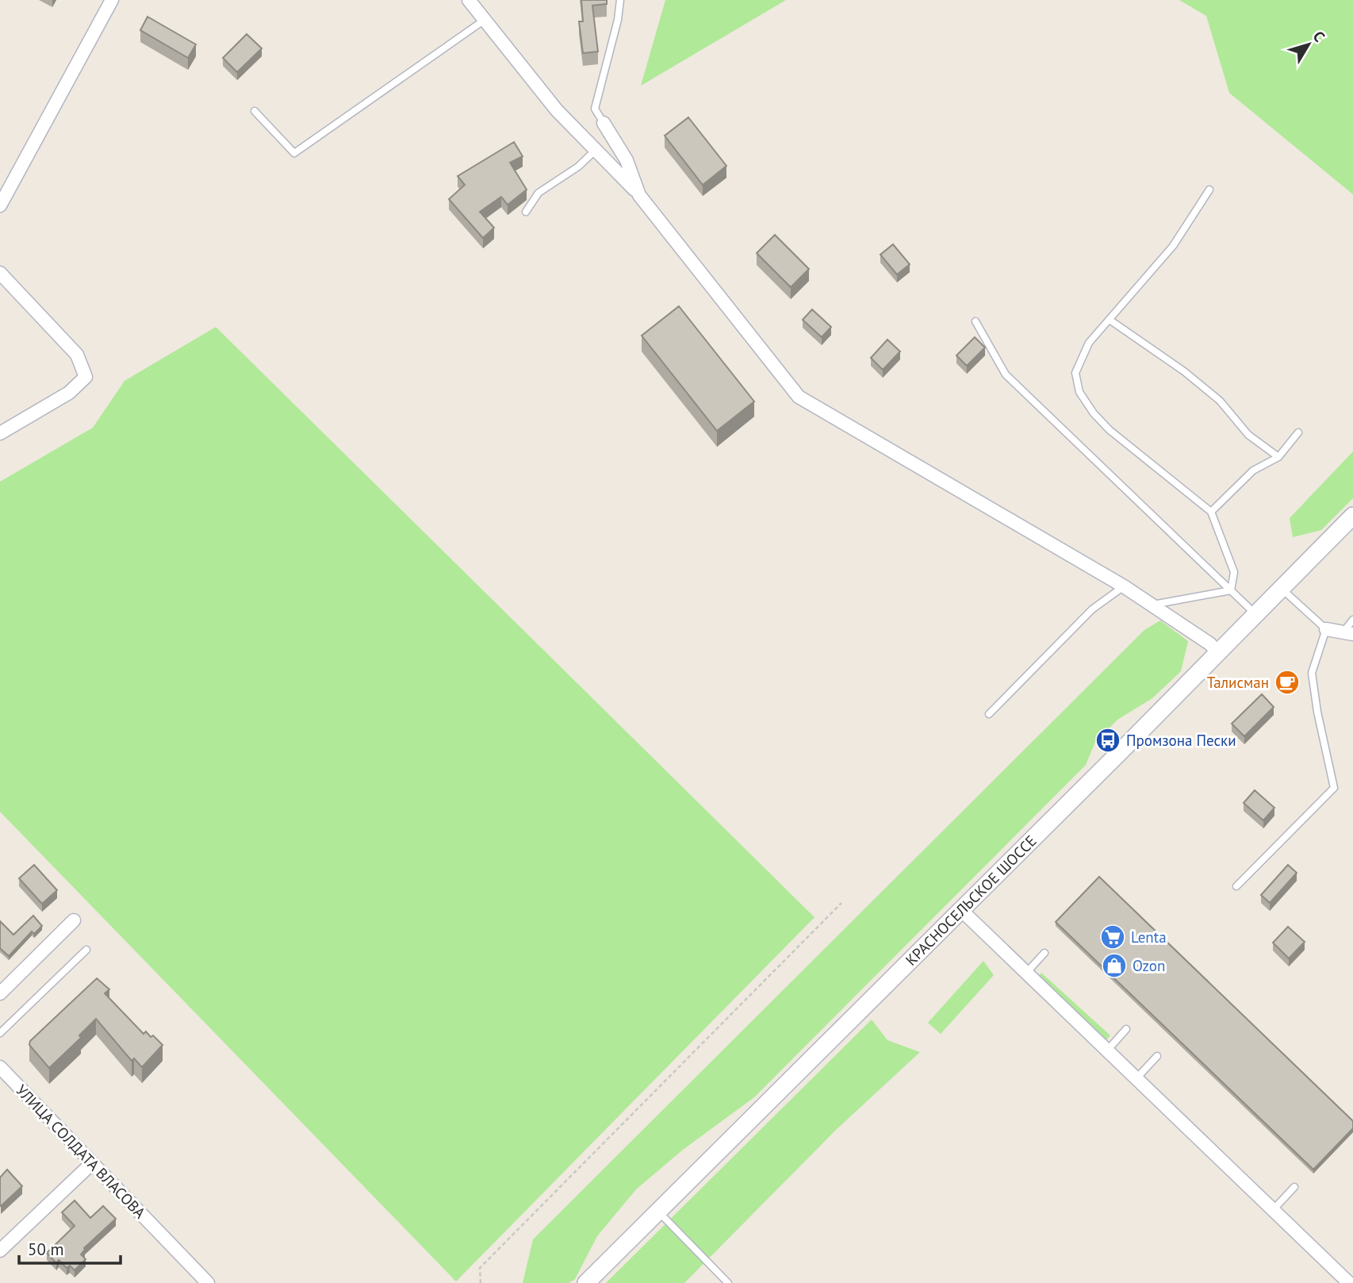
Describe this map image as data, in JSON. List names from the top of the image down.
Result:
{
  "streets": {
    "main road": ["КРАСНОСЕЛЬСКОЕ ШОССЕ"],
    "street": ["УЛИЦА СОЛДАТА ВЛАСОВА"]
  },
  "places": {
    "cafe": ["Талисман"],
    "bus stop": ["Промзона Пески"],
    "supermarket": ["Lenta"],
    "shop": ["Ozon"]
  },
  "scale_bar": "50 m",
  "north": "top right"
}
